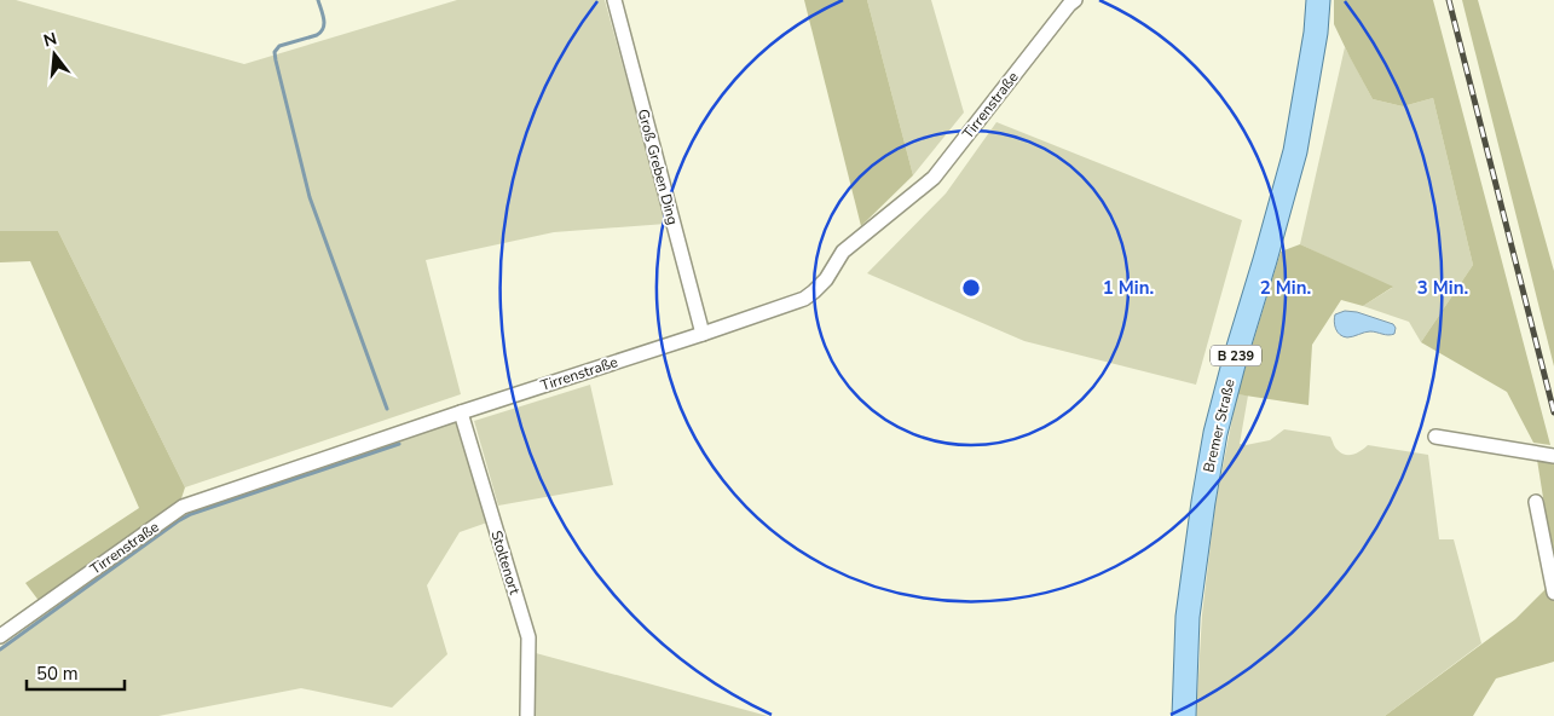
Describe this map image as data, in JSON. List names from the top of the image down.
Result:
{
  "streets": {
    "main road": ["B 239", "Bremer Straße"],
    "street": ["Tirrenstraße", "Groß Greben Ding", "Stoltenort"]
  },
  "crossings": [
    ["Tirrenstraße", "Groß Greben Ding"],
    ["Tirrenstraße", "Stoltenort"]
  ],
  "scale_bar": "50 m",
  "north": "top",
  "rings": ["1 Min.", "2 Min.", "3 Min."]
}
